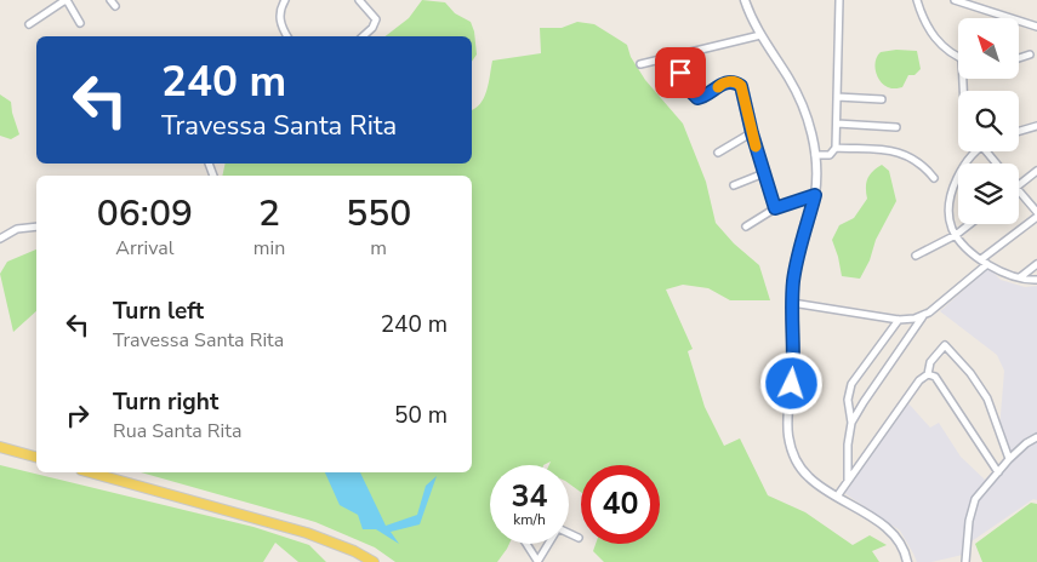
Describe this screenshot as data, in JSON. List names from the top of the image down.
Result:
{
  "north": "top left",
  "page": {
    "turn": ["240 m", "Travessa Santa Rita"],
    "eta": [
      "06:09",
      "Arrival",
      "2",
      "min",
      "550",
      "m"
    ],
    "list": [
      {
        "name": "Turn left",
        "note": "Travessa Santa Rita",
        "value": "240 m"
      },
      {
        "name": "Turn right",
        "note": "Rua Santa Rita",
        "value": "50 m"
      }
    ],
    "speed": "34 km/h",
    "limit": "40"
  }
}
